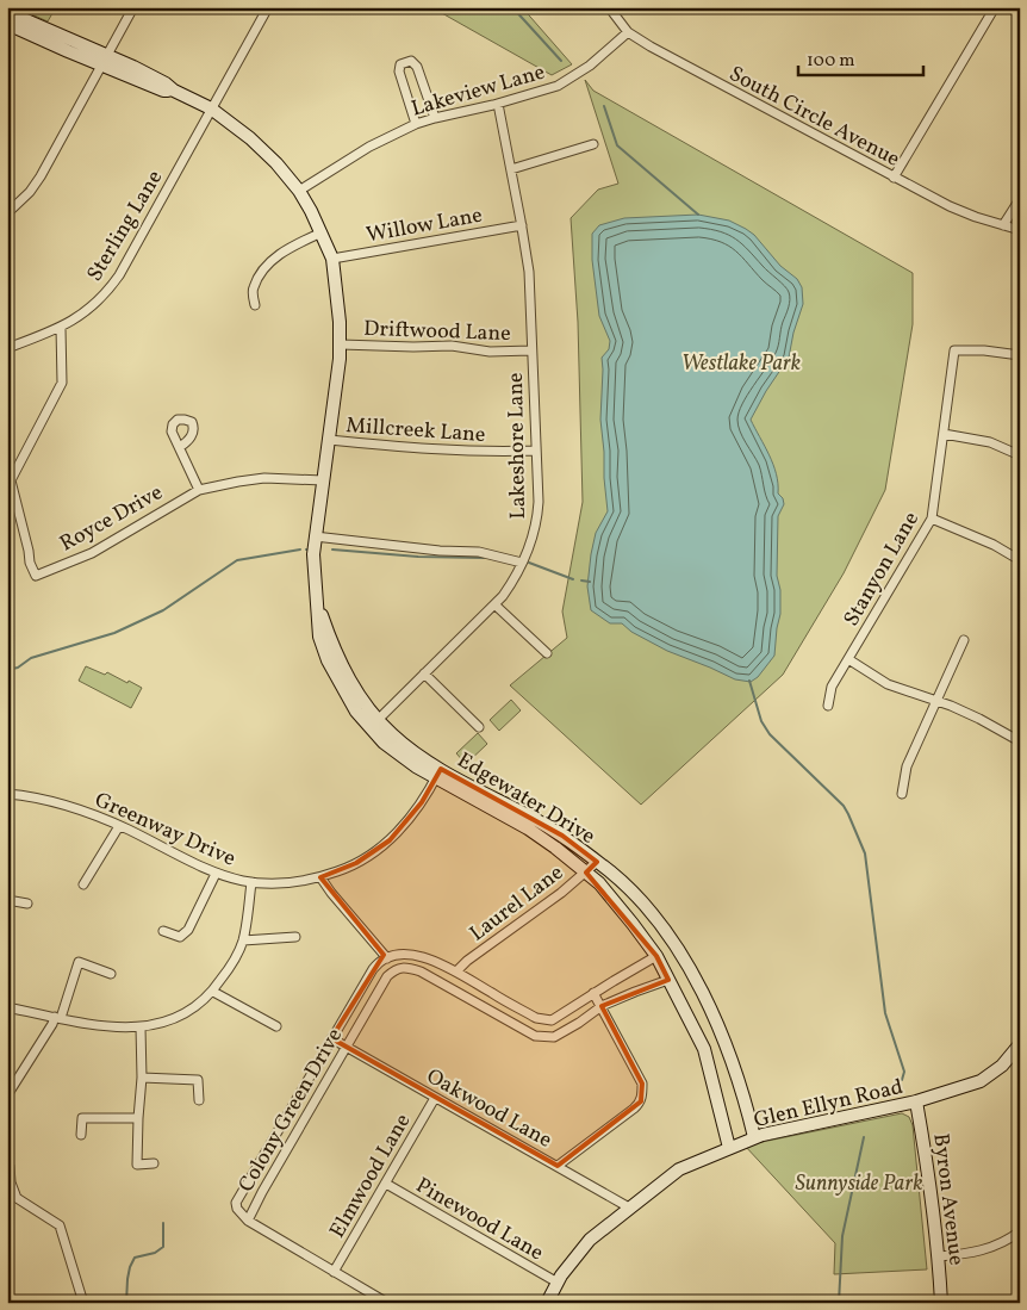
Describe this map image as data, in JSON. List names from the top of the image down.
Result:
{
  "streets": {
    "street": [
      "Lakeview Lane",
      "South Circle Avenue",
      "Willow Lane",
      "Sterling Lane",
      "Driftwood Lane",
      "Millcreek Lane",
      "Lakeshore Lane",
      "Royce Drive",
      "Stanyon Lane",
      "Edgewater Drive",
      "Greenway Drive",
      "Laurel Lane",
      "Glen Ellyn Road",
      "Oakwood Lane",
      "Colony Green Drive",
      "Elmwood Lane",
      "Byron Avenue",
      "Pinewood Lane"
    ]
  },
  "crossings": [
    ["Lakeview Lane", "South Circle Avenue"],
    ["Lakeview Lane", "Lakeshore Lane"],
    ["Lakeview Lane", "Edgewater Drive"],
    ["Willow Lane", "Lakeshore Lane"],
    ["Willow Lane", "Edgewater Drive"],
    ["Sterling Lane", "Royce Drive"],
    ["Sterling Lane", "Edgewater Drive"],
    ["Driftwood Lane", "Lakeshore Lane"],
    ["Driftwood Lane", "Edgewater Drive"],
    ["Millcreek Lane", "Lakeshore Lane"],
    ["Millcreek Lane", "Edgewater Drive"],
    ["Lakeshore Lane", "Edgewater Drive"],
    ["Royce Drive", "Edgewater Drive"],
    ["Edgewater Drive", "Greenway Drive"],
    ["Edgewater Drive", "Laurel Lane"],
    ["Edgewater Drive", "Glen Ellyn Road"],
    ["Edgewater Drive", "Colony Green Drive"],
    ["Glen Ellyn Road", "Oakwood Lane"],
    ["Glen Ellyn Road", "Byron Avenue"],
    ["Glen Ellyn Road", "Pinewood Lane"],
    ["Oakwood Lane", "Colony Green Drive"],
    ["Oakwood Lane", "Elmwood Lane"],
    ["Elmwood Lane", "Pinewood Lane"]
  ],
  "parks": ["Westlake Park", "Sunnyside Park"],
  "scale_bar": "100 m"
}
